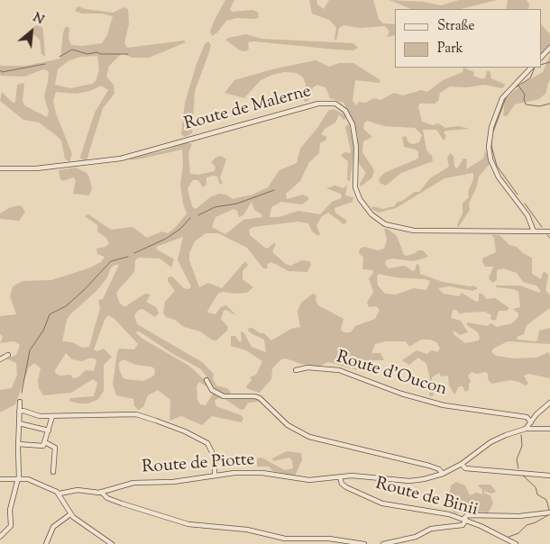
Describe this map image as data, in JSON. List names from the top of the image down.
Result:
{
  "streets": {
    "street": [
      "Route de Malerne",
      "Route d'Oucon",
      "Route de Piotte",
      "Route de Binii"
    ]
  },
  "crossings": [
    ["Route de Piotte", "Route de Binii"]
  ],
  "legend": ["Straße", "Park"],
  "north": "top right"
}
